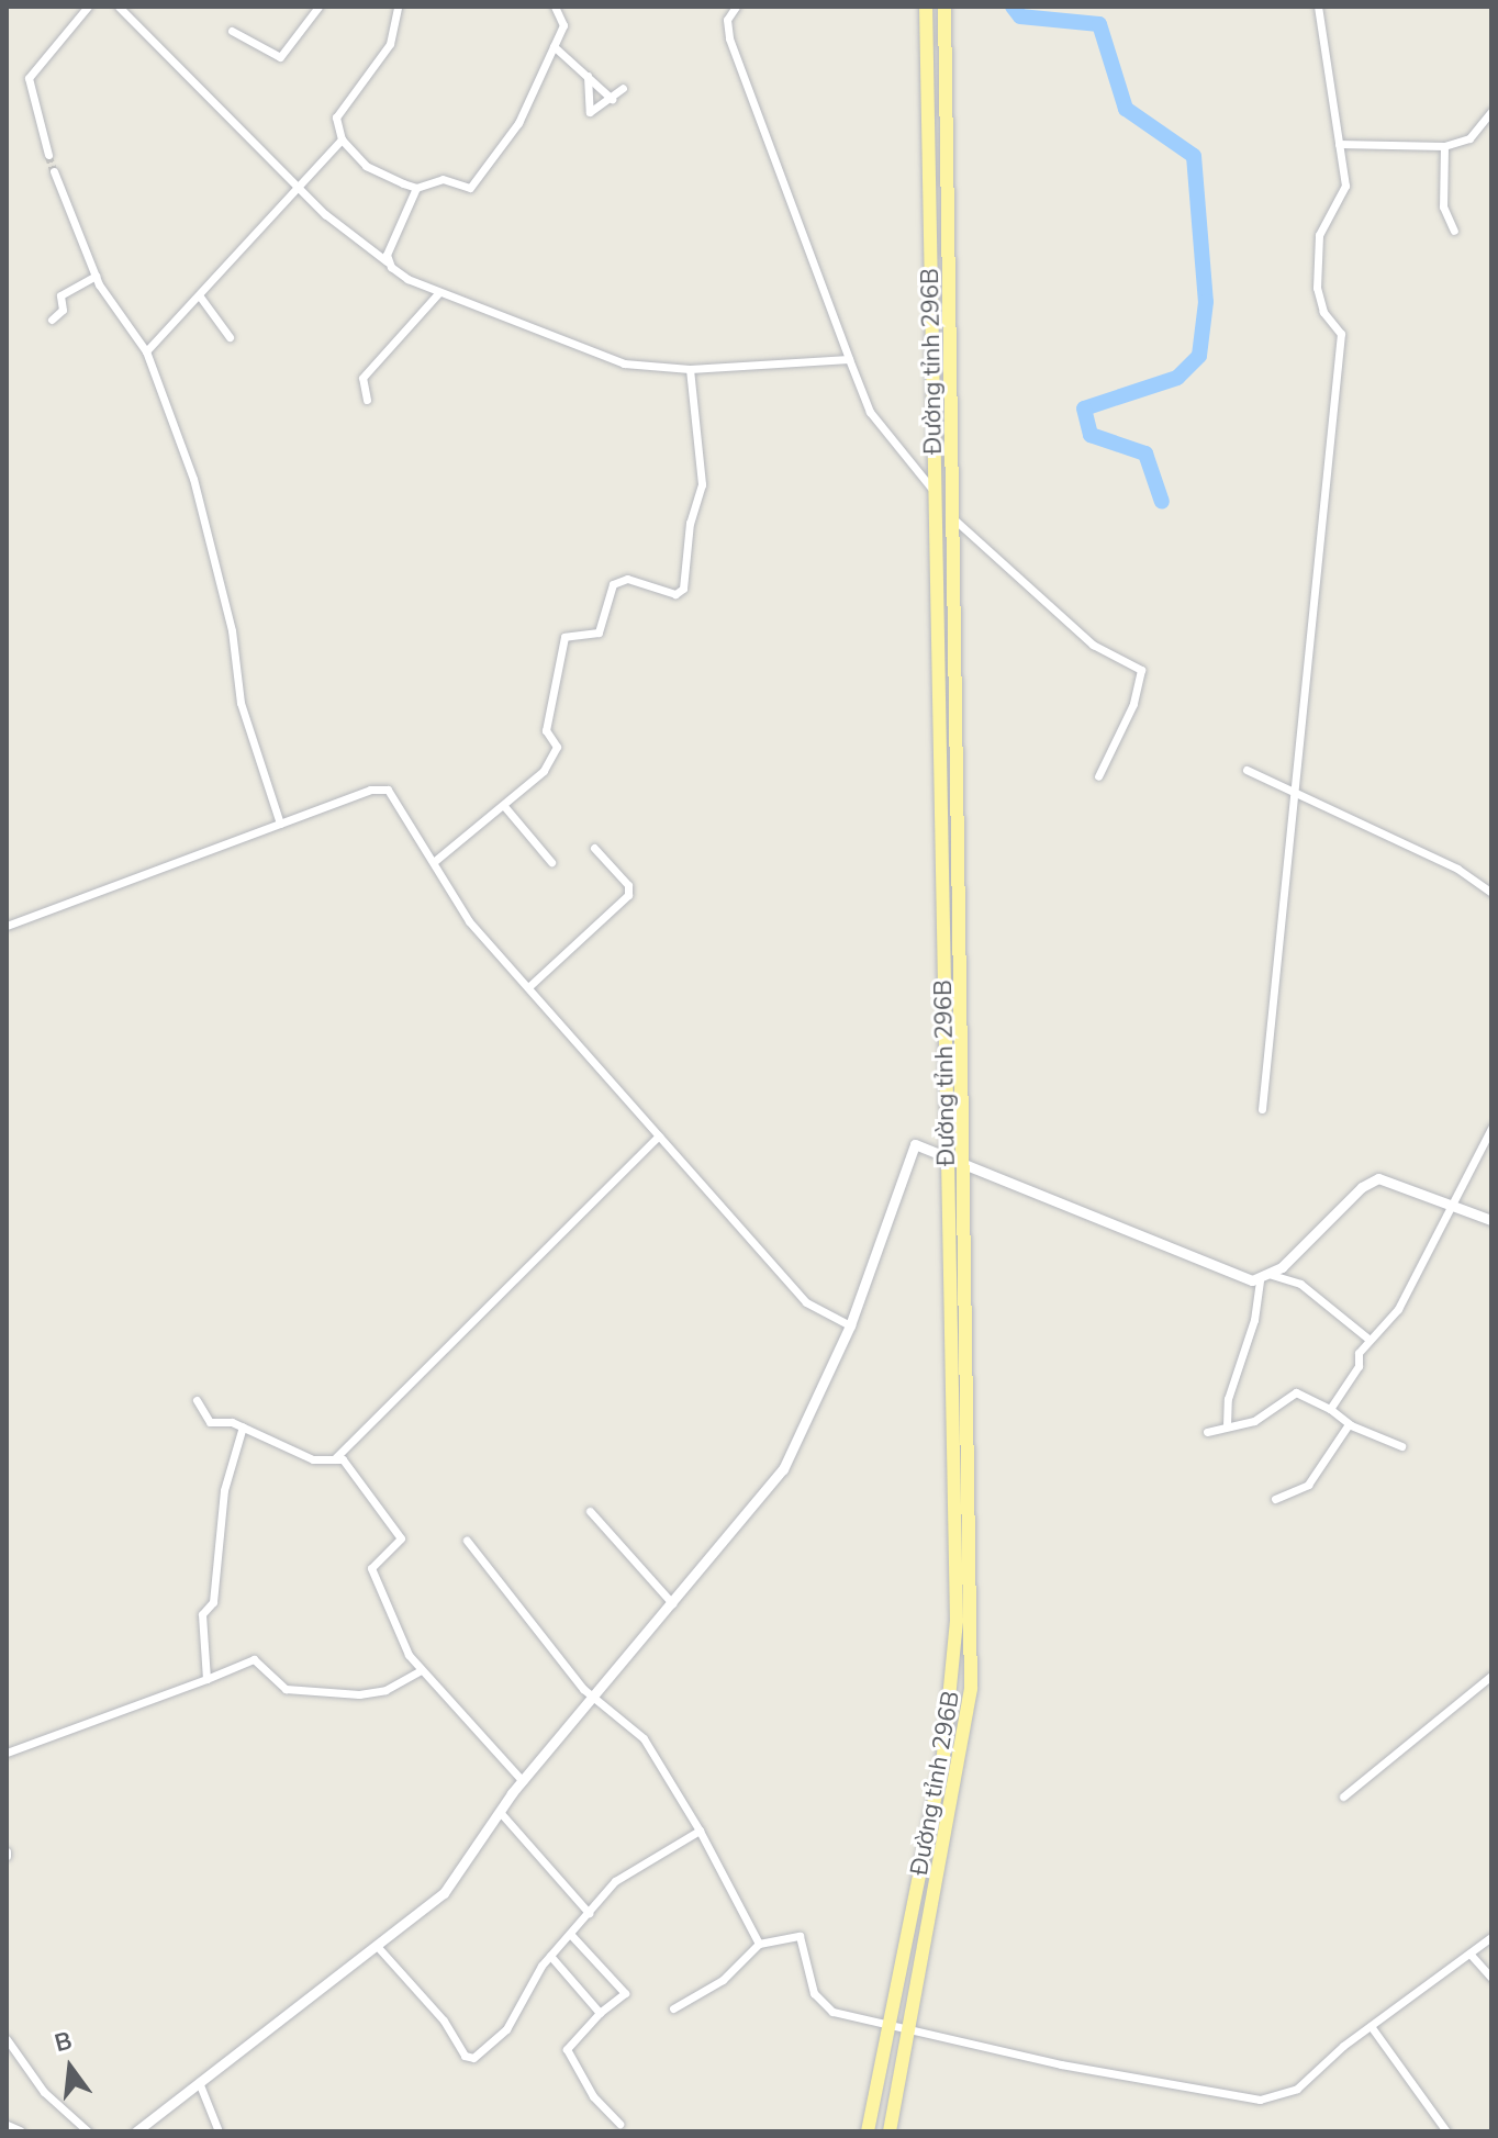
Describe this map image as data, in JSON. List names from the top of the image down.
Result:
{
  "streets": {
    "main road": ["Đường tỉnh 296B"]
  },
  "north": "top"
}
